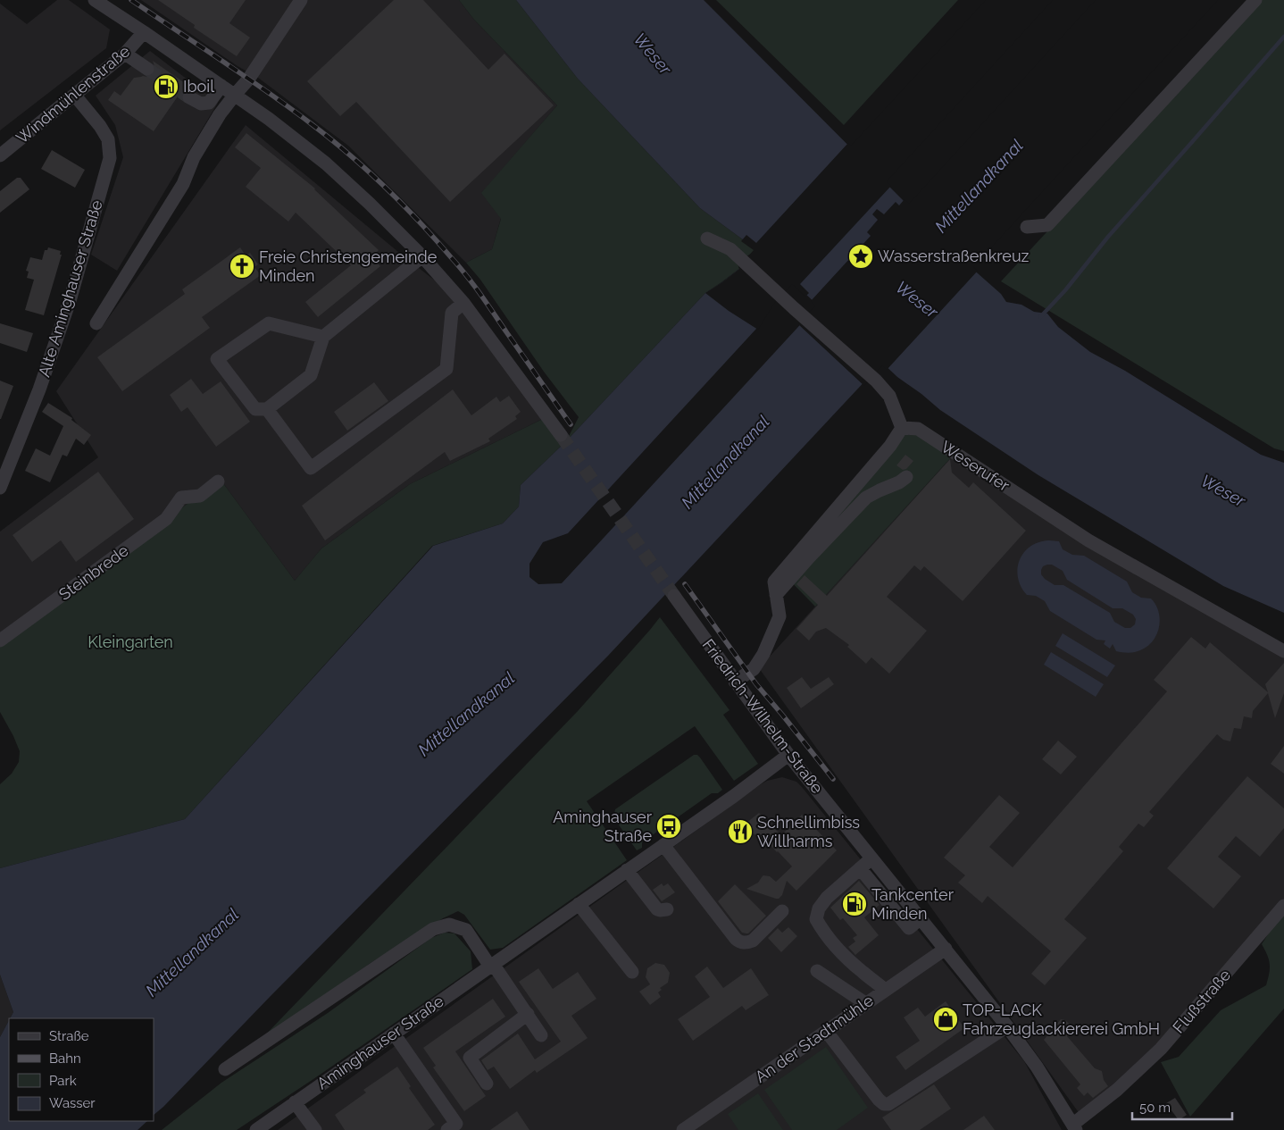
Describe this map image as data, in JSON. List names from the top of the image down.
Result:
{
  "streets": {
    "street": [
      "Windmühlenstraße",
      "Alte Aminghauser Straße",
      "Weserufer",
      "Steinbrede",
      "Friedrich-Wilhelm-Straße",
      "Flußstraße",
      "An der Stadtmühle",
      "Aminghauser Straße"
    ]
  },
  "crossings": [
    ["Windmühlenstraße", "Alte Aminghauser Straße"],
    ["Friedrich-Wilhelm-Straße", "Flußstraße"],
    ["Friedrich-Wilhelm-Straße", "An der Stadtmühle"],
    ["Friedrich-Wilhelm-Straße", "Aminghauser Straße"]
  ],
  "water": ["Weser", "Mittellandkanal"],
  "parks": ["Kleingarten"],
  "places": {
    "fuel station": ["Iboil", "Tankcenter Minden"],
    "place": ["Wasserstraßenkreuz"],
    "church": ["Freie Christengemeinde Minden"],
    "bus stop": ["Aminghauser Straße"],
    "restaurant": ["Schnellimbiss Willharms"],
    "shop": ["TOP-LACK Fahrzeuglackiererei GmbH"]
  },
  "legend": [
    "Straße",
    "Bahn",
    "Park",
    "Wasser"
  ],
  "scale_bar": "50 m"
}
